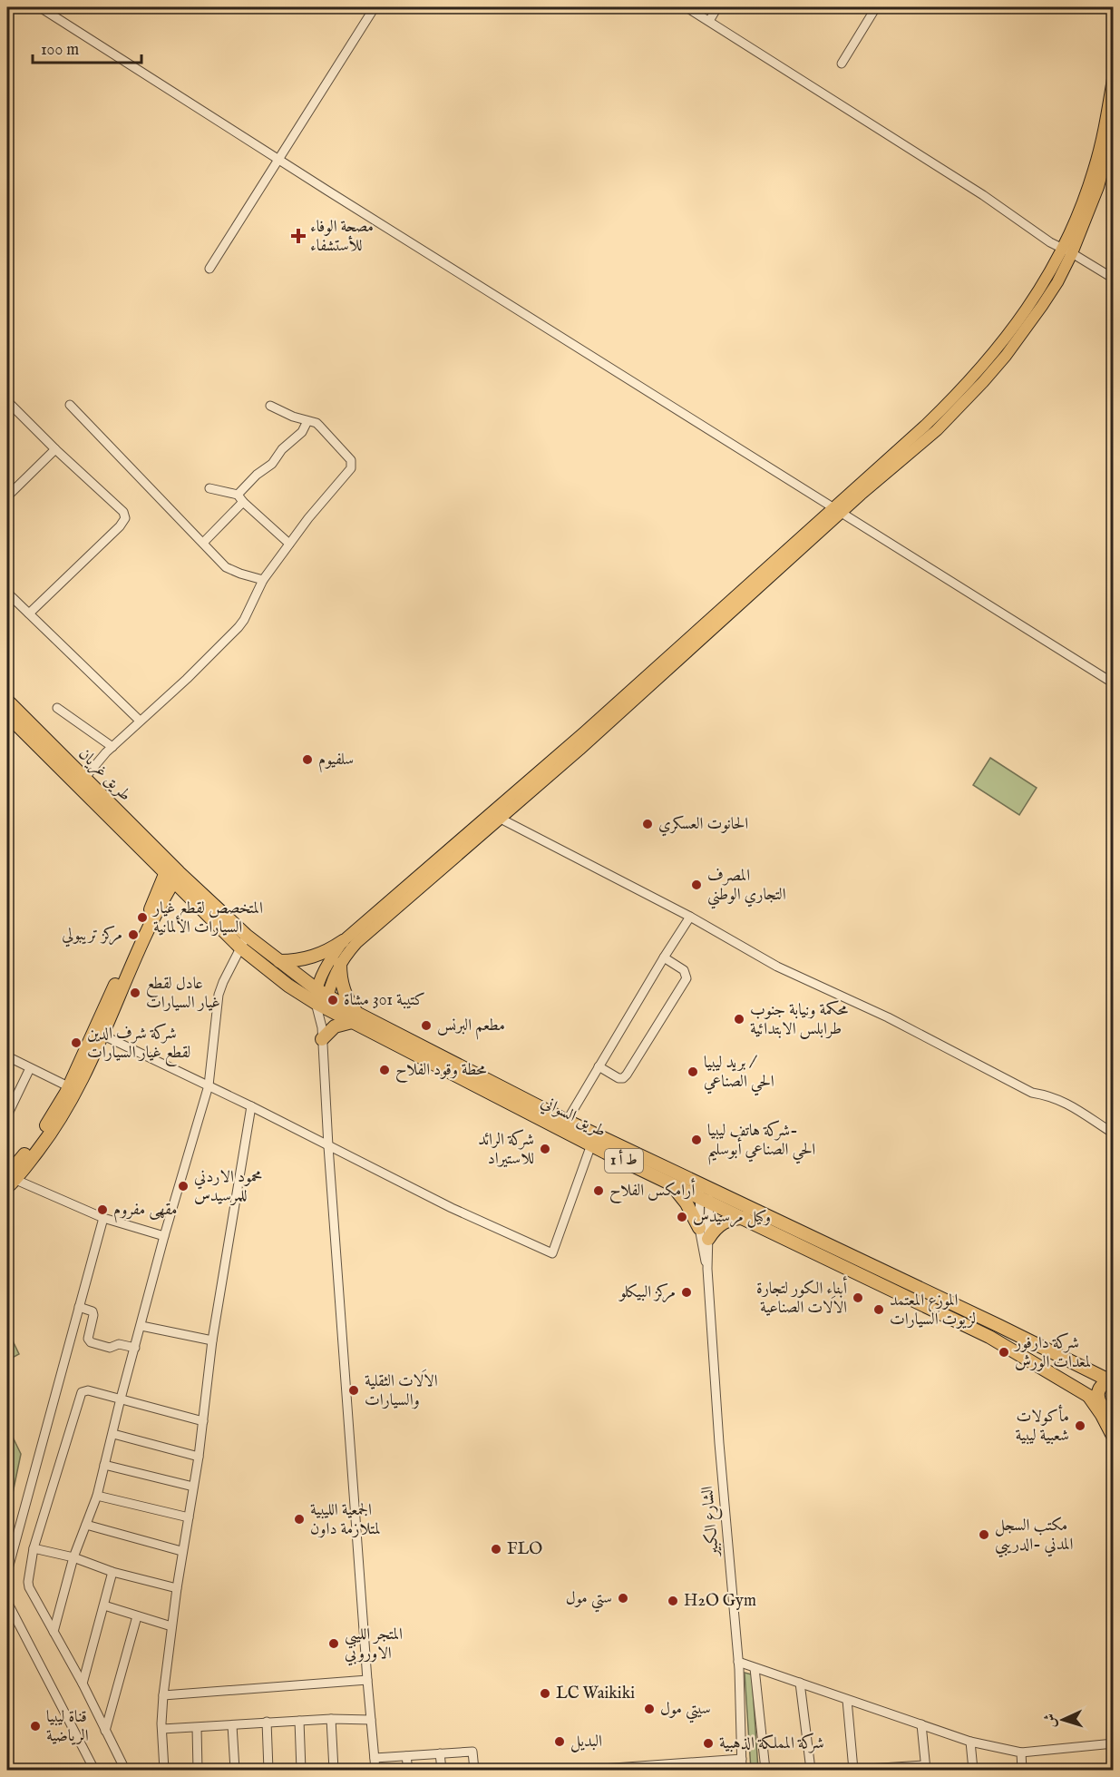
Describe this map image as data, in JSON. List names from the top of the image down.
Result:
{
  "streets": {
    "highway": ["طريق غريان", "طريق السواني", "ط أ 1"],
    "street": ["الشارع الكبير"]
  },
  "crossings": [
    ["طريق غريان", "طريق السواني"],
    ["طريق السواني", "الشارع الكبير"]
  ],
  "places": {
    "health": ["مصحة الوفاء للأستشفاء"],
    "other": [
      "سلفيوم",
      "الحانوت العسكري",
      "المصرف التجاري الوطني",
      "المتخصص لقطع غيار السيارات الألمانية",
      "مركز تريبولي",
      "عادل لقطع غيار السيارات",
      "كتيبة 301 مشاة",
      "محكمة ونيابة جنوب طرابلس الابتدائية",
      "مطعم البرنس",
      "شركة شرف الدين لقطع غيار السيارات",
      "محطة وقود الفلاح",
      "بريد ليبيا / الحي الصناعي",
      "شركة هاتف ليبيا- الحي الصناعي أبوسليم",
      "شركة الرائد للاستيراد",
      "محمود الاردني للمرسيدس",
      "أرامكس الفلاح",
      "مقهى مفروم",
      "وكيل مرسيدس",
      "مركز البيكلو",
      "أبناء الكور لتجارة الاَلات الصناعية",
      "الموزع المعتمد لزيوت السيارات",
      "شركة دارفور لمعدات الورش",
      "الاَلات الثقلية والسيارات",
      "مأكولات شعبية ليبية",
      "الجمعية الليبية لمتلازمة داون",
      "مكتب السجل المدني -الدريبي",
      "FLO",
      "ستي مول",
      "H2O Gym",
      "المتجر الليبي الاوروبي",
      "LC Waikiki",
      "سيتي مول",
      "قناة ليبيا الرياضية",
      "البديل",
      "شركة المملكة الذهبية"
    ]
  },
  "scale_bar": "100 m",
  "north": "left"
}
